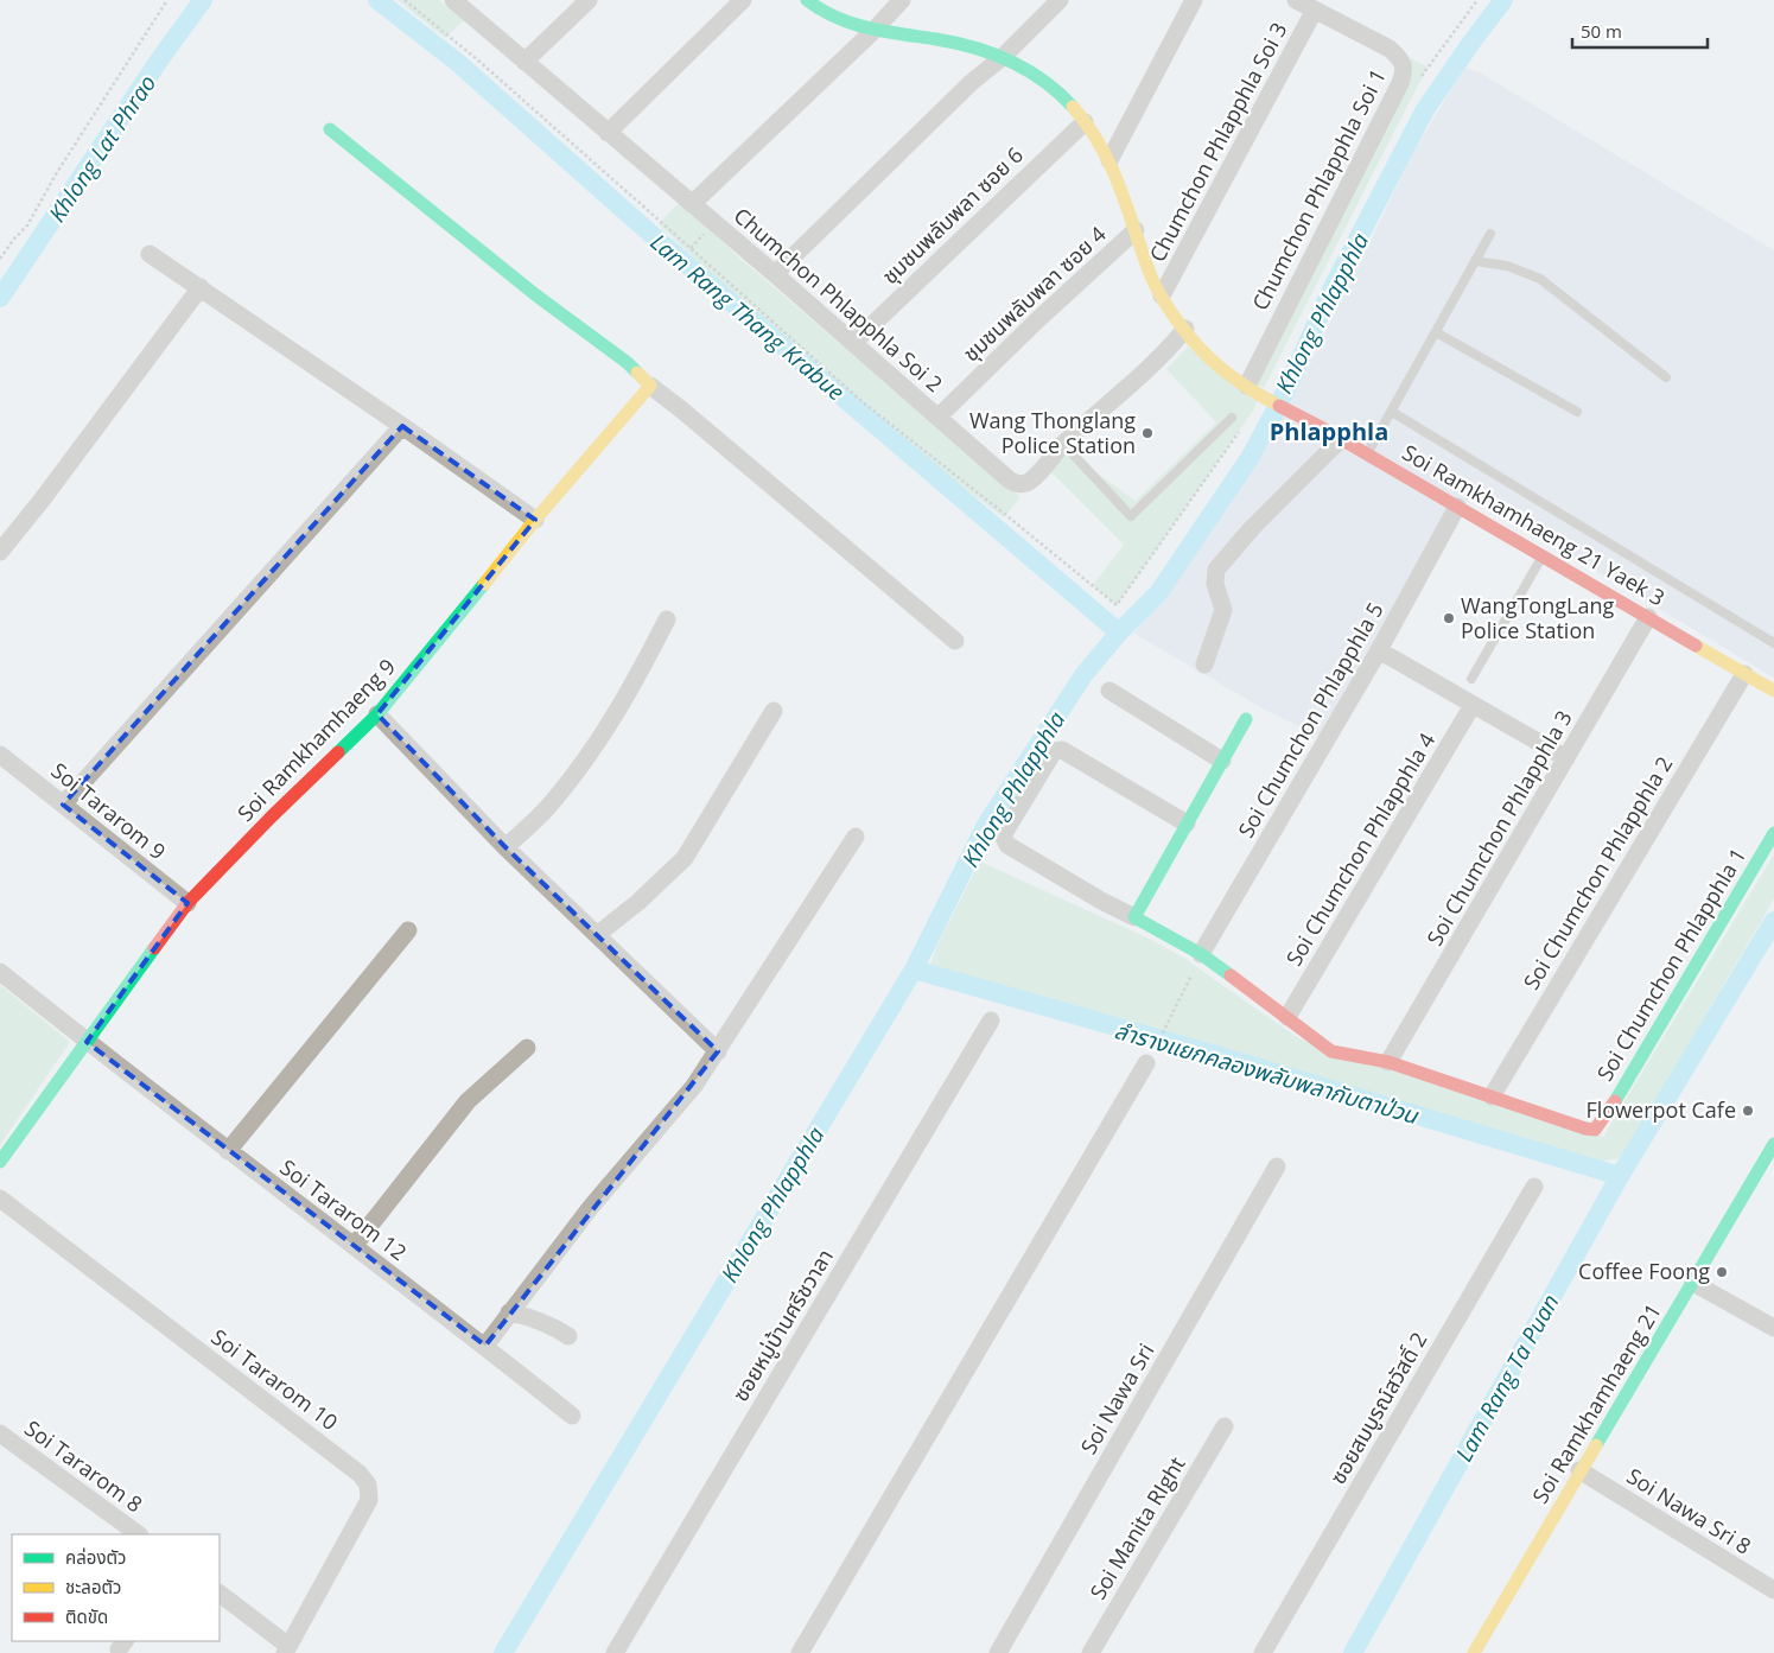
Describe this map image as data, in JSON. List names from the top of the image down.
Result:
{
  "streets": {
    "street": [
      "Chumchon Phlapphla Soi 3",
      "Chumchon Phlapphla Soi 1",
      "ชุมชนพลับพลา ซอย 6",
      "ชุมชนพลับพลา ซอย 4",
      "Chumchon Phlapphla Soi 2",
      "Soi Ramkhamhaeng 21 Yaek 3",
      "Soi Chumchon Phlapphla 5",
      "Soi Ramkhamhaeng 9",
      "Soi Tararom 9",
      "Soi Chumchon Phlapphla 3",
      "Soi Chumchon Phlapphla 4",
      "Soi Chumchon Phlapphla 2",
      "Soi Chumchon Phlapphla 1",
      "Soi Tararom 12",
      "ซอยหมู่บ้านศรีชวาลา",
      "Soi Tararom 10",
      "Soi Nawa Sri",
      "Soi Ramkhamhaeng 21",
      "ซอยสมบูรณ์สวัสดิ์ 2",
      "Soi Tararom 8",
      "Soi Nawa Sri 8",
      "Soi Manita RIght"
    ]
  },
  "crossings": [
    ["Chumchon Phlapphla Soi 3", "Chumchon Phlapphla Soi 1"],
    ["Chumchon Phlapphla Soi 3", "Soi Ramkhamhaeng 21 Yaek 3"],
    ["Chumchon Phlapphla Soi 1", "Soi Ramkhamhaeng 21 Yaek 3"],
    ["ชุมชนพลับพลา ซอย 6", "Chumchon Phlapphla Soi 2"],
    ["ชุมชนพลับพลา ซอย 6", "Soi Ramkhamhaeng 21 Yaek 3"],
    ["ชุมชนพลับพลา ซอย 4", "Chumchon Phlapphla Soi 2"],
    ["ชุมชนพลับพลา ซอย 4", "Soi Ramkhamhaeng 21 Yaek 3"],
    ["Chumchon Phlapphla Soi 2", "Soi Ramkhamhaeng 21 Yaek 3"],
    ["Soi Ramkhamhaeng 21 Yaek 3", "Soi Chumchon Phlapphla 5"],
    ["Soi Ramkhamhaeng 21 Yaek 3", "Soi Chumchon Phlapphla 3"],
    ["Soi Ramkhamhaeng 21 Yaek 3", "Soi Chumchon Phlapphla 2"],
    ["Soi Ramkhamhaeng 9", "Soi Tararom 9"],
    ["Soi Ramkhamhaeng 9", "Soi Tararom 12"],
    ["Soi Chumchon Phlapphla 2", "Soi Chumchon Phlapphla 1"],
    ["Soi Ramkhamhaeng 21", "Soi Nawa Sri 8"]
  ],
  "districts": ["Phlapphla"],
  "water": [
    "Khlong Lat Phrao",
    "Khlong Phlapphla",
    "Lam Rang Thang Krabue",
    "ลำรางแยกคลองพลับพลากับตาป่วน",
    "Lam Rang Ta Puan"
  ],
  "places": [
    "Wang Thonglang Police Station",
    "WangTongLang Police Station",
    "Flowerpot Cafe",
    "Coffee Foong"
  ],
  "legend": ["คล่องตัว", "ชะลอตัว", "ติดขัด"],
  "scale_bar": "50 m"
}
